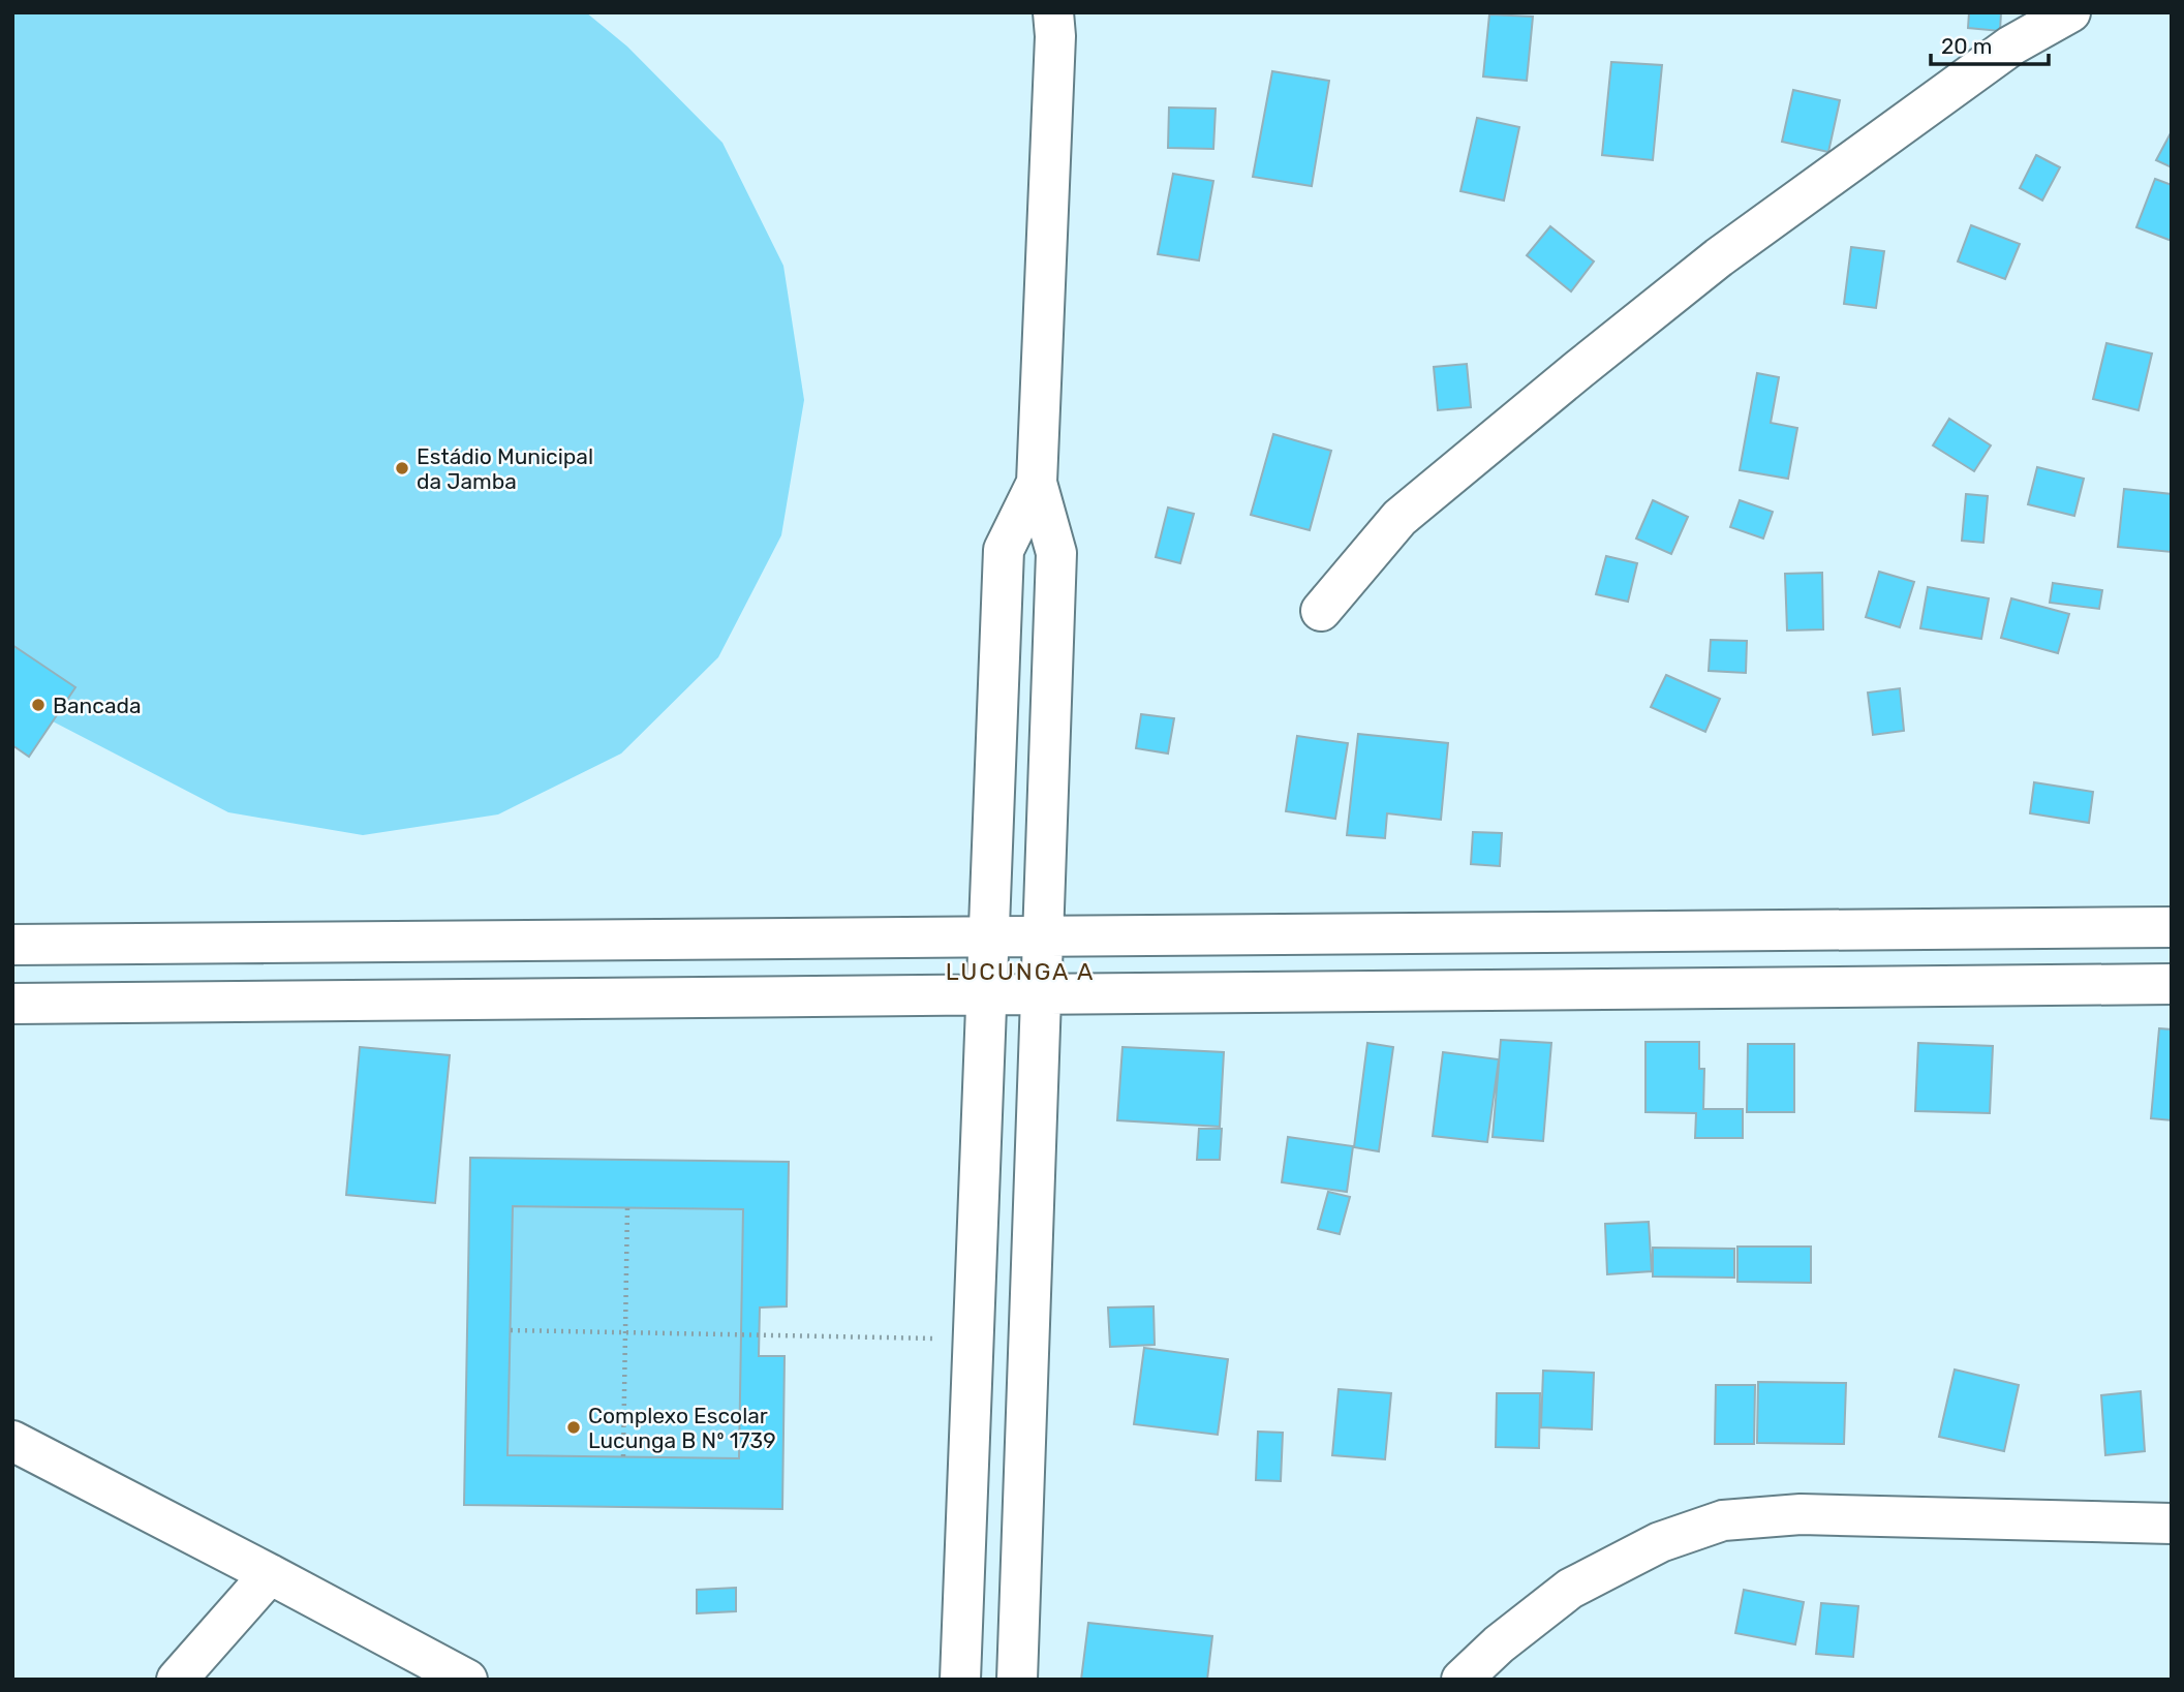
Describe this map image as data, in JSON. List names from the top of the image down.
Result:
{
  "districts": ["LUCUNGA A"],
  "places": ["Estádio Municipal da Jamba", "Bancada", "Complexo Escolar Lucunga B Nº 1739"],
  "scale_bar": "20 m"
}
